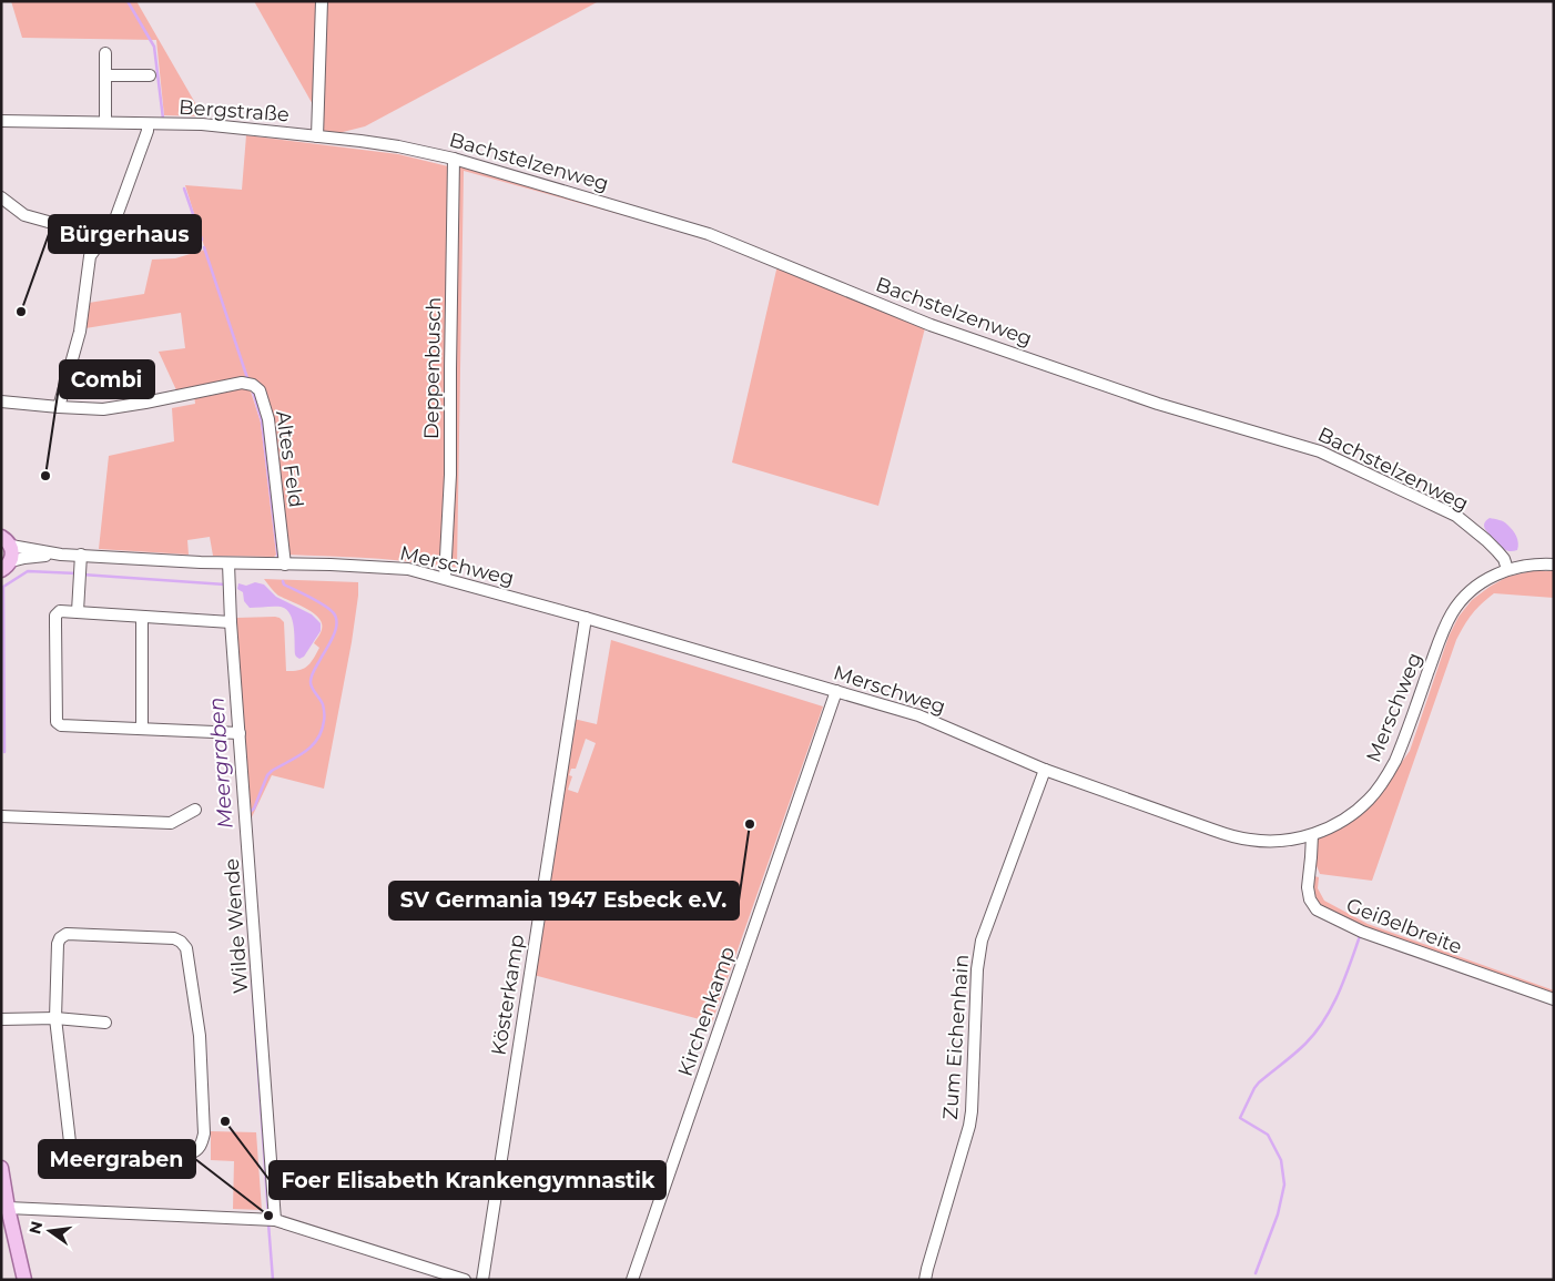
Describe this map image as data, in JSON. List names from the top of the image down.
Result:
{
  "streets": {
    "street": [
      "Bergstraße",
      "Bachstelzenweg",
      "Deppenbusch",
      "Altes Feld",
      "Merschweg",
      "Wilde Wende",
      "Geißelbreite",
      "Kösterkamp",
      "Kirchenkamp",
      "Zum Eichenhain"
    ]
  },
  "crossings": [
    ["Bergstraße", "Bachstelzenweg"],
    ["Bachstelzenweg", "Deppenbusch"],
    ["Bachstelzenweg", "Merschweg"],
    ["Deppenbusch", "Merschweg"],
    ["Altes Feld", "Merschweg"],
    ["Merschweg", "Wilde Wende"],
    ["Merschweg", "Geißelbreite"],
    ["Merschweg", "Kösterkamp"],
    ["Merschweg", "Kirchenkamp"],
    ["Merschweg", "Zum Eichenhain"]
  ],
  "water": ["Meergraben"],
  "places": [
    "Bürgerhaus",
    "Combi",
    "SV Germania 1947 Esbeck e.V.",
    "Foer Elisabeth Krankengymnastik",
    "Meergraben"
  ],
  "north": "left"
}
